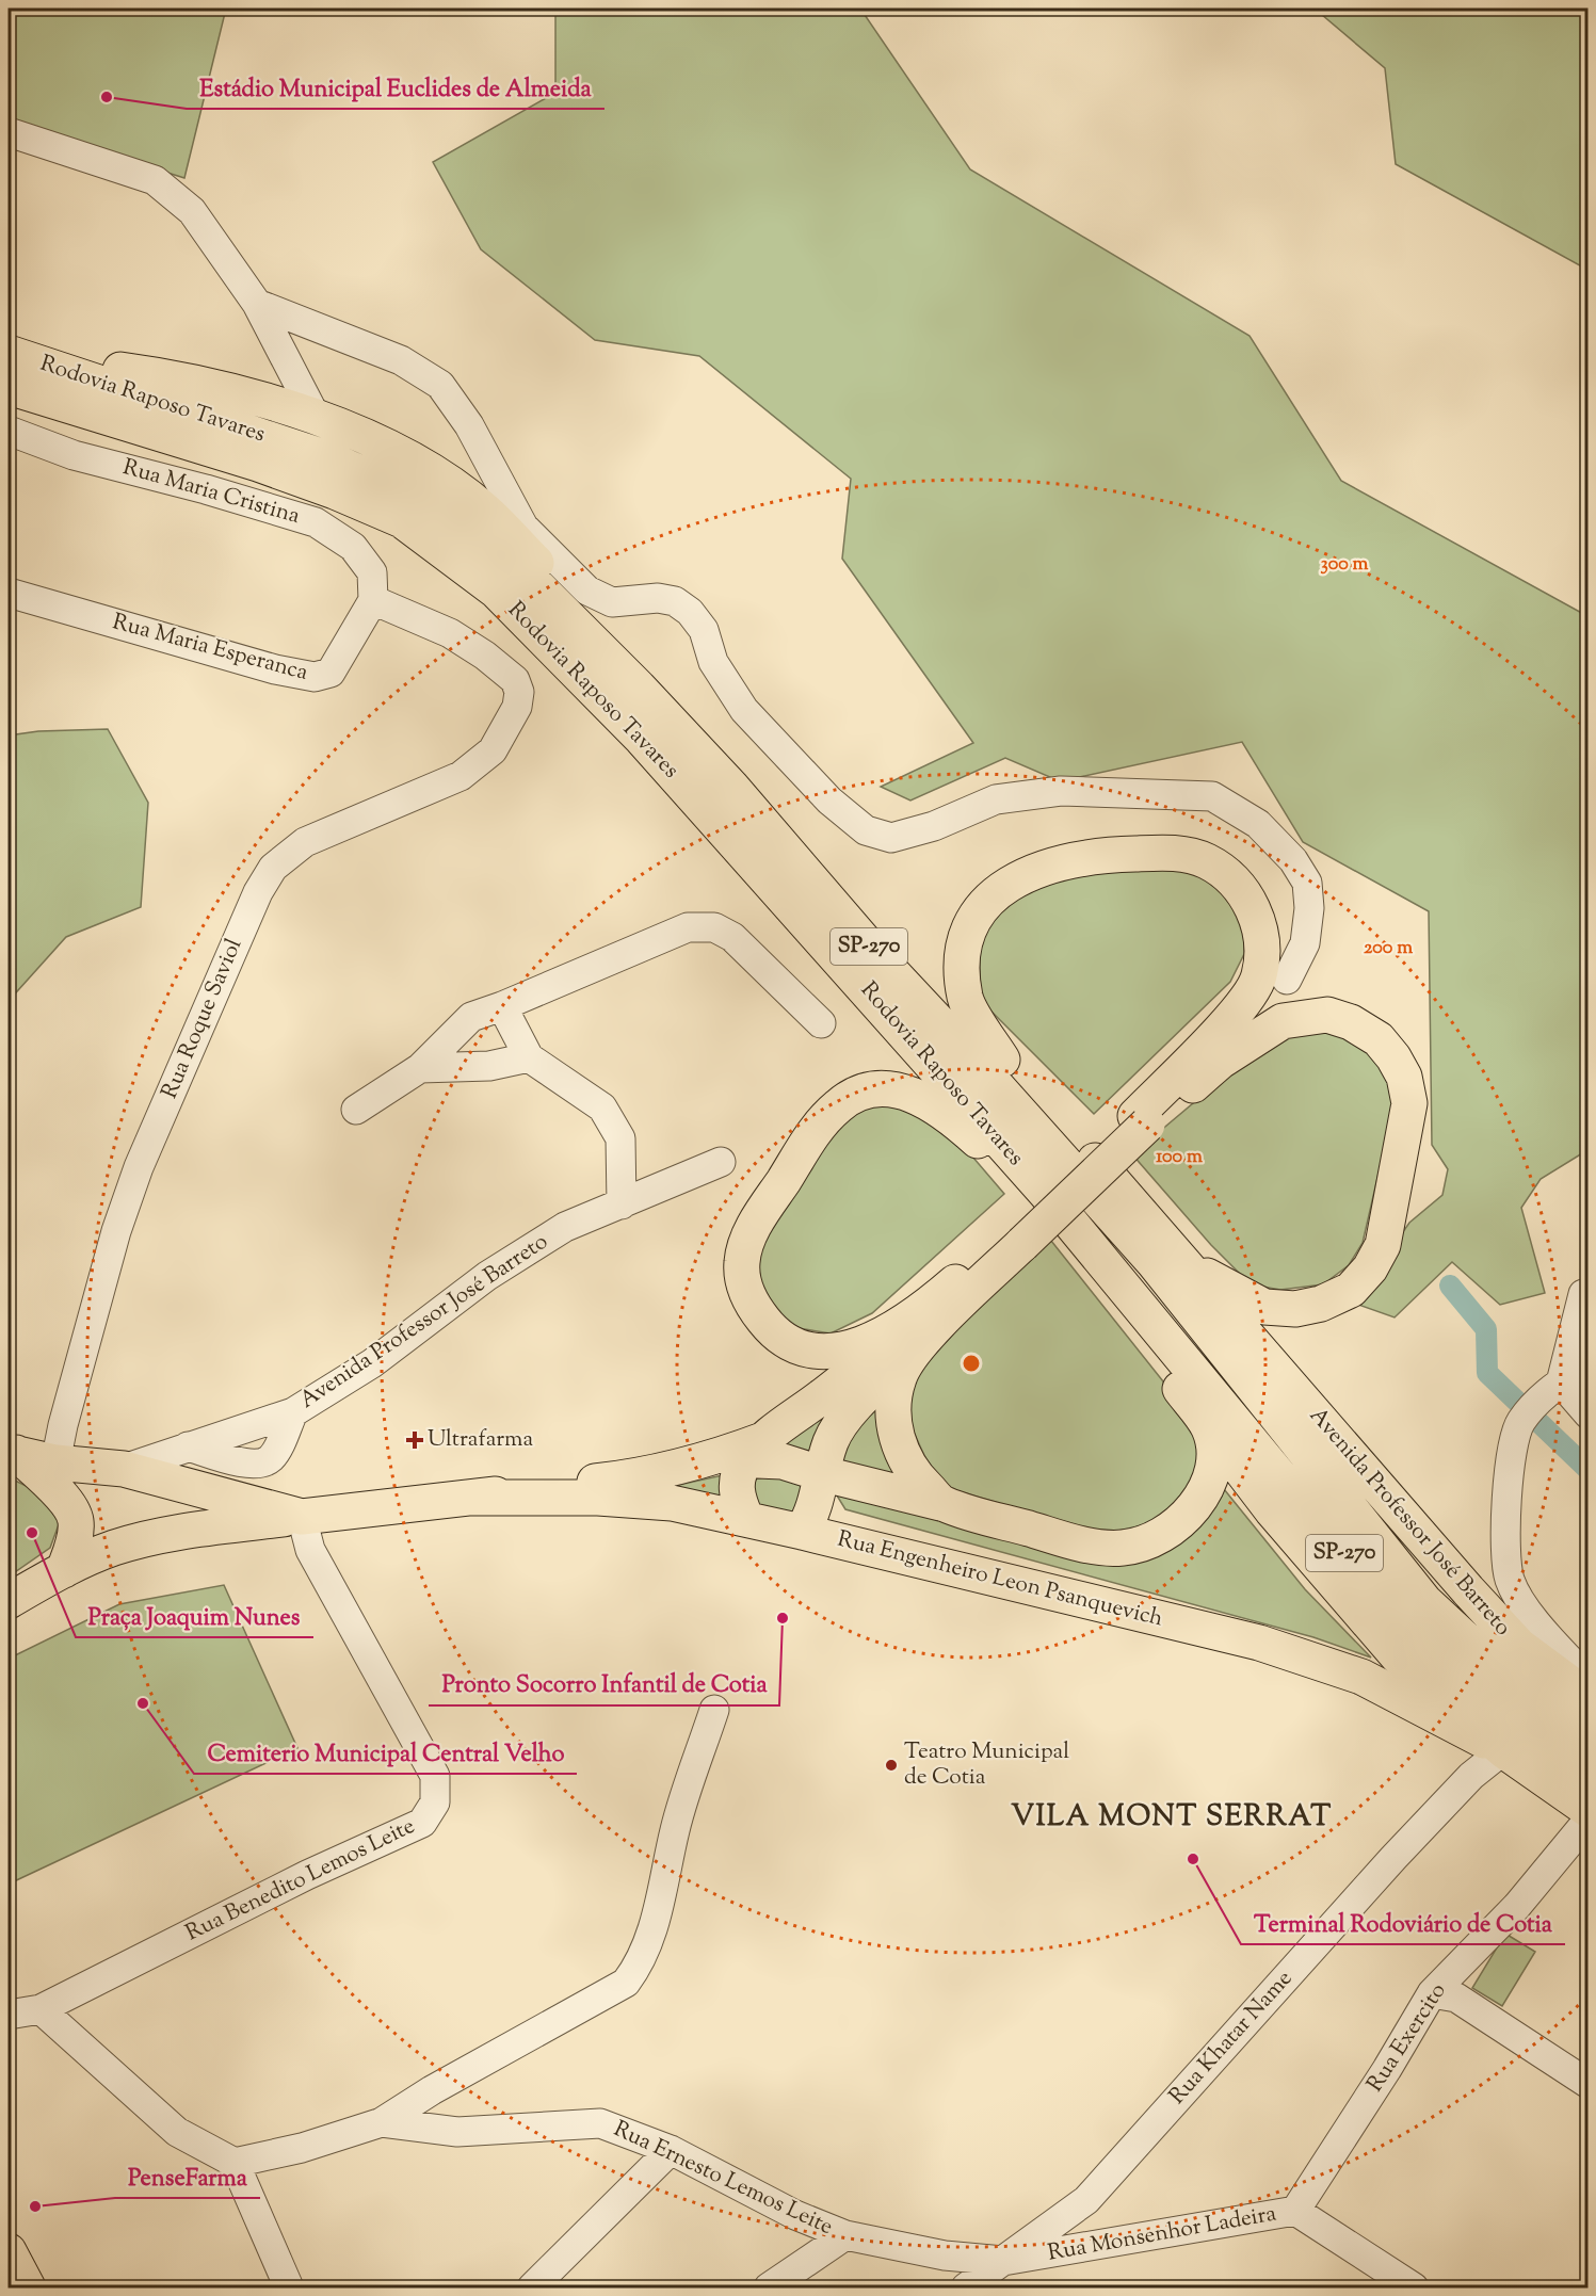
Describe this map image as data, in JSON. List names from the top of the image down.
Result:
{
  "streets": {
    "main road": [
      "Rodovia Raposo Tavares",
      "SP-270",
      "Avenida Professor José Barreto",
      "Rua Engenheiro Leon Psanquevich"
    ],
    "street": [
      "Rua Maria Cristina",
      "Rua Maria Esperanca",
      "Rua Roque Saviol",
      "Rua Benedito Lemos Leite",
      "Rua Khatar Name",
      "Rua Exercito",
      "Rua Ernesto Lemos Leite",
      "Rua Monsenhor Ladeira"
    ]
  },
  "crossings": [
    ["Rua Maria Cristina", "Rua Maria Esperanca"],
    ["Rua Maria Cristina", "Rua Roque Saviol"],
    ["Rua Maria Esperanca", "Rua Roque Saviol"],
    ["Rua Roque Saviol", "Rua Engenheiro Leon Psanquevich"],
    ["Avenida Professor José Barreto", "Rua Engenheiro Leon Psanquevich"],
    ["Rua Engenheiro Leon Psanquevich", "Rua Benedito Lemos Leite"],
    ["Rua Engenheiro Leon Psanquevich", "Rua Khatar Name"],
    ["Rua Khatar Name", "Rua Ernesto Lemos Leite"],
    ["Rua Khatar Name", "Rua Monsenhor Ladeira"],
    ["Rua Exercito", "Rua Monsenhor Ladeira"],
    ["Rua Ernesto Lemos Leite", "Rua Monsenhor Ladeira"]
  ],
  "districts": ["VILA MONT SERRAT"],
  "places": {
    "other": [
      "Estádio Municipal Euclides de Almeida",
      "Praça Joaquim Nunes",
      "Pronto Socorro Infantil de Cotia",
      "Cemiterio Municipal Central Velho",
      "Teatro Municipal de Cotia",
      "Terminal Rodoviário de Cotia",
      "PenseFarma"
    ],
    "health": ["Ultrafarma"]
  },
  "rings": ["300 m", "200 m", "100 m"]
}
